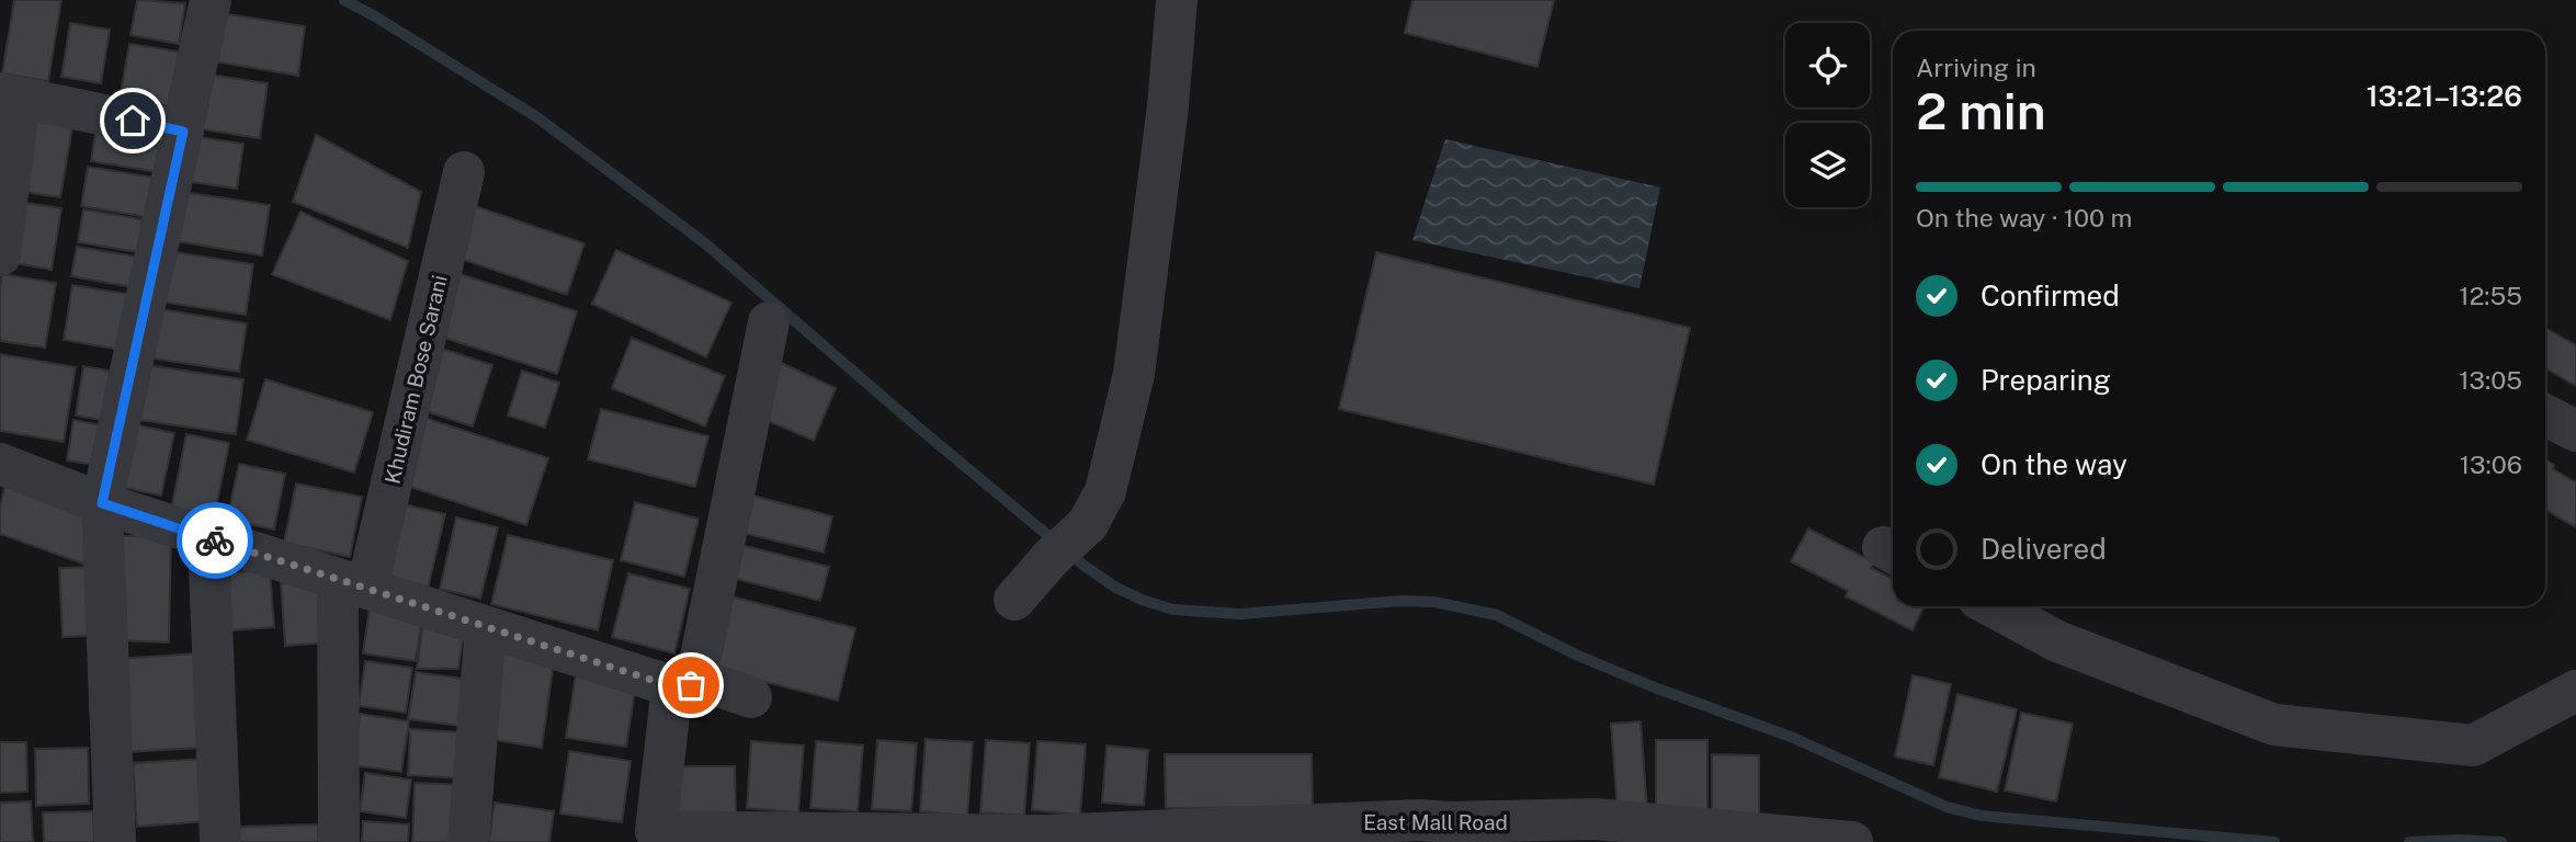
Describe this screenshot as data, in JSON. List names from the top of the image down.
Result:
{
  "streets": {
    "street": ["Khudiram Bose Sarani", "East Mall Road"]
  },
  "page": {
    "heading": ["2 min", "Arriving in", "13:21–13:26"],
    "bar": "On the way · 100 m",
    "list": [
      ["Confirmed", "12:55"],
      ["Preparing", "13:05"],
      ["On the way", "13:06"],
      "Delivered"
    ]
  }
}
